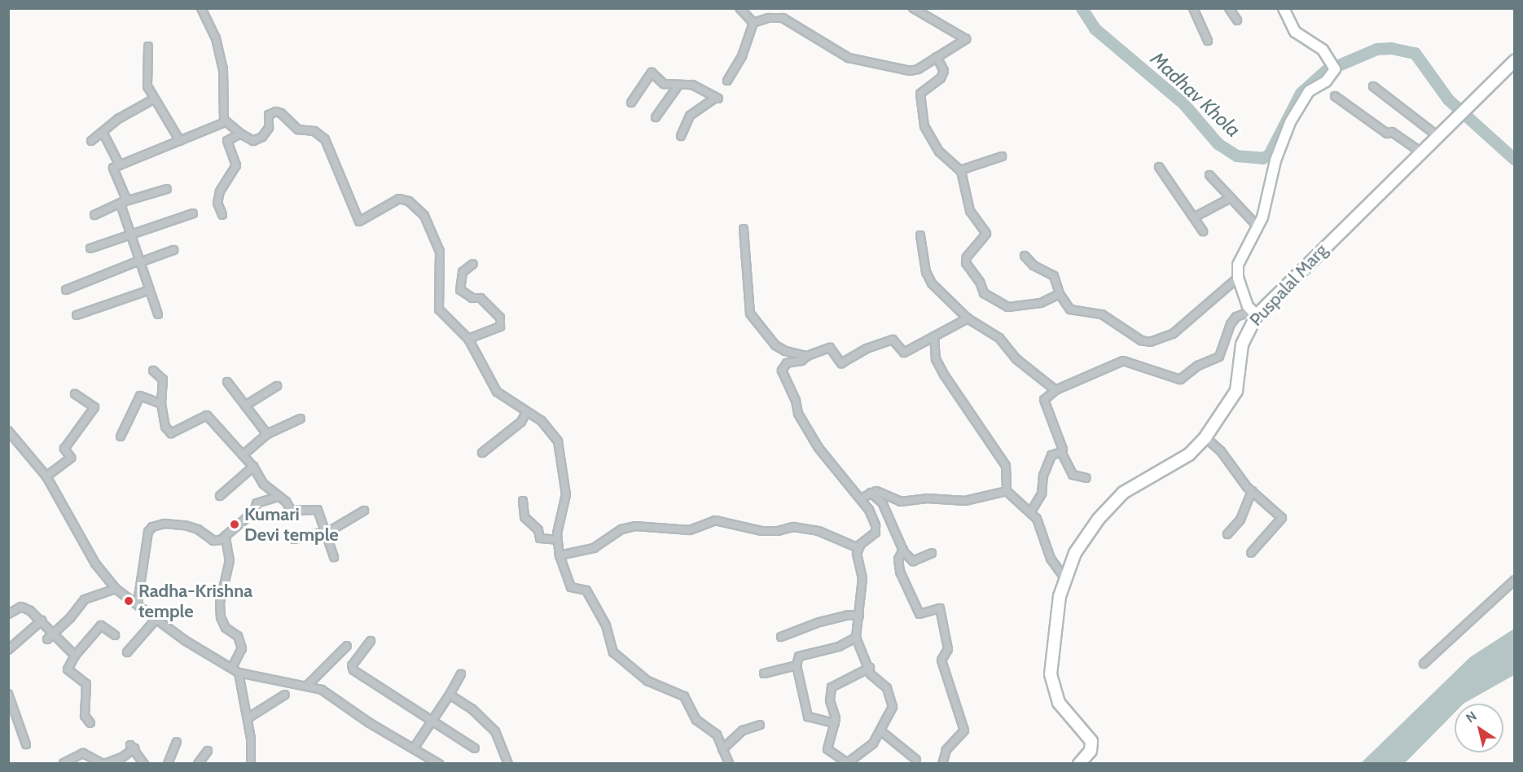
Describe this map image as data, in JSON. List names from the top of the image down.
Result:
{
  "streets": {
    "main road": ["Puspalal Marg"]
  },
  "water": ["Madhav Khola"],
  "places": ["Kumari Devi temple", "Radha-Krishna temple"],
  "north": "top left"
}
